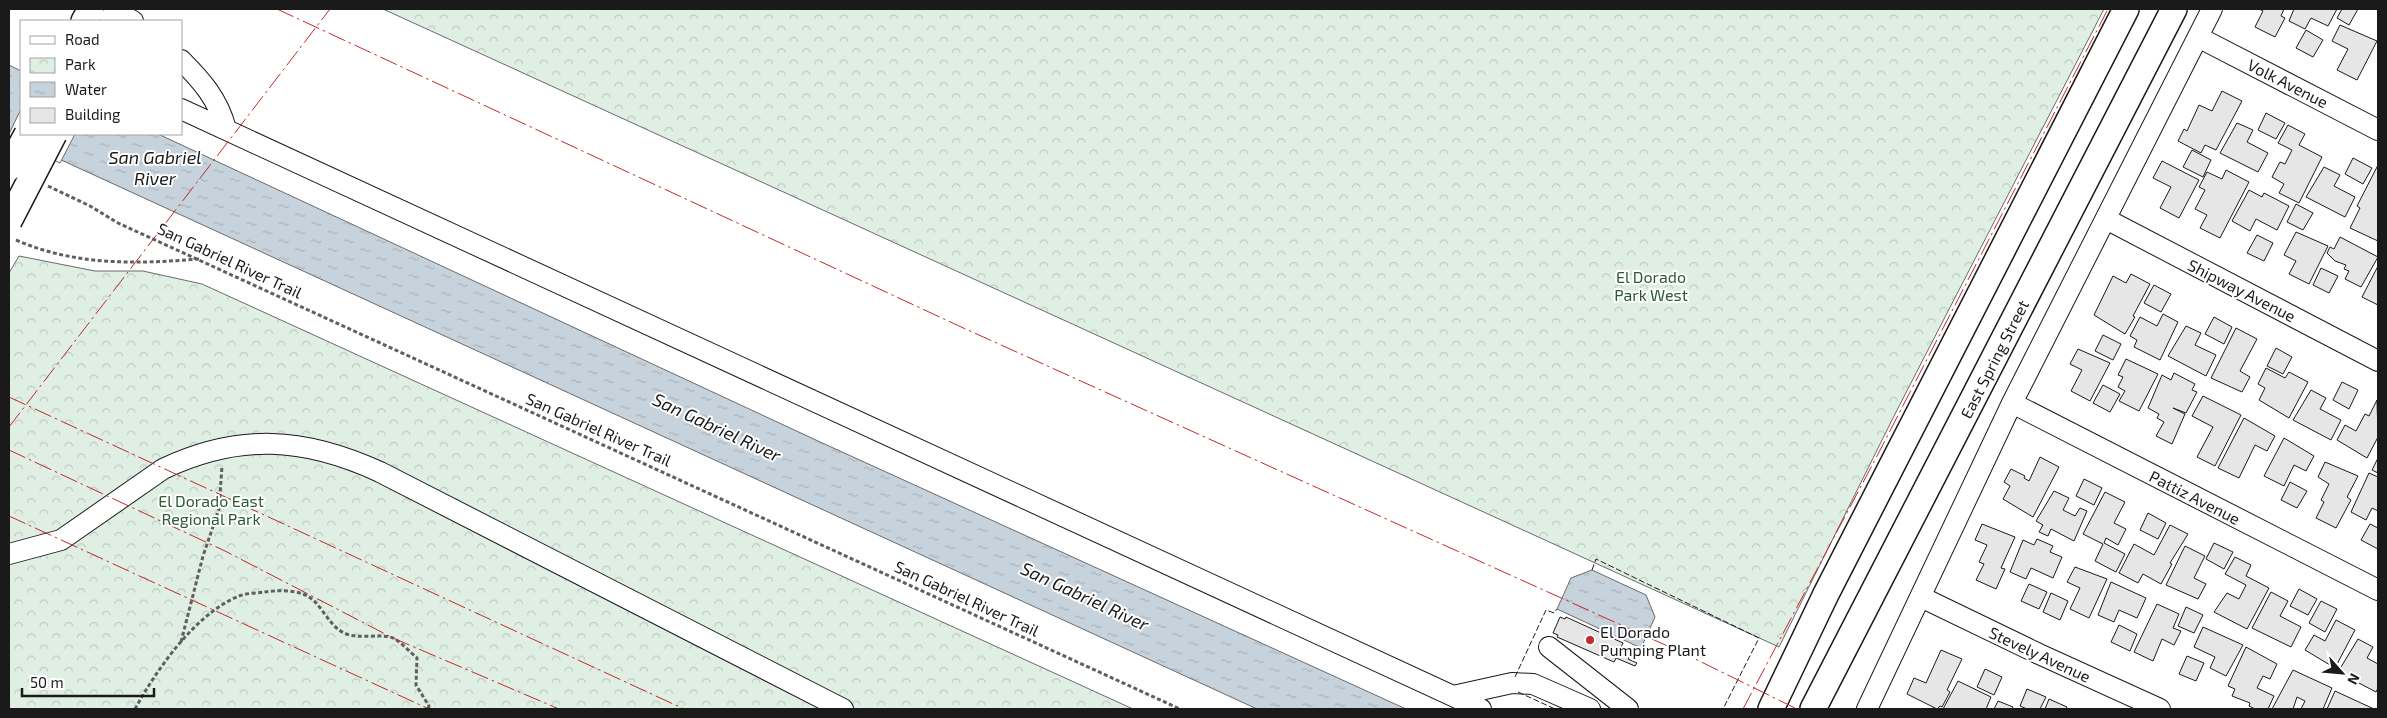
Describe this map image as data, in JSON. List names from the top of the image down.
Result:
{
  "streets": {
    "main road": ["East Spring Street"],
    "street": [
      "Volk Avenue",
      "Shipway Avenue",
      "Pattiz Avenue",
      "Stevely Avenue"
    ],
    "path": ["San Gabriel River Trail"]
  },
  "water": ["San Gabriel River"],
  "parks": ["El Dorado Park West", "El Dorado East Regional Park"],
  "places": ["El Dorado Pumping Plant"],
  "legend": [
    "Road",
    "Park",
    "Water",
    "Building"
  ],
  "scale_bar": "50 m",
  "north": "bottom right"
}
